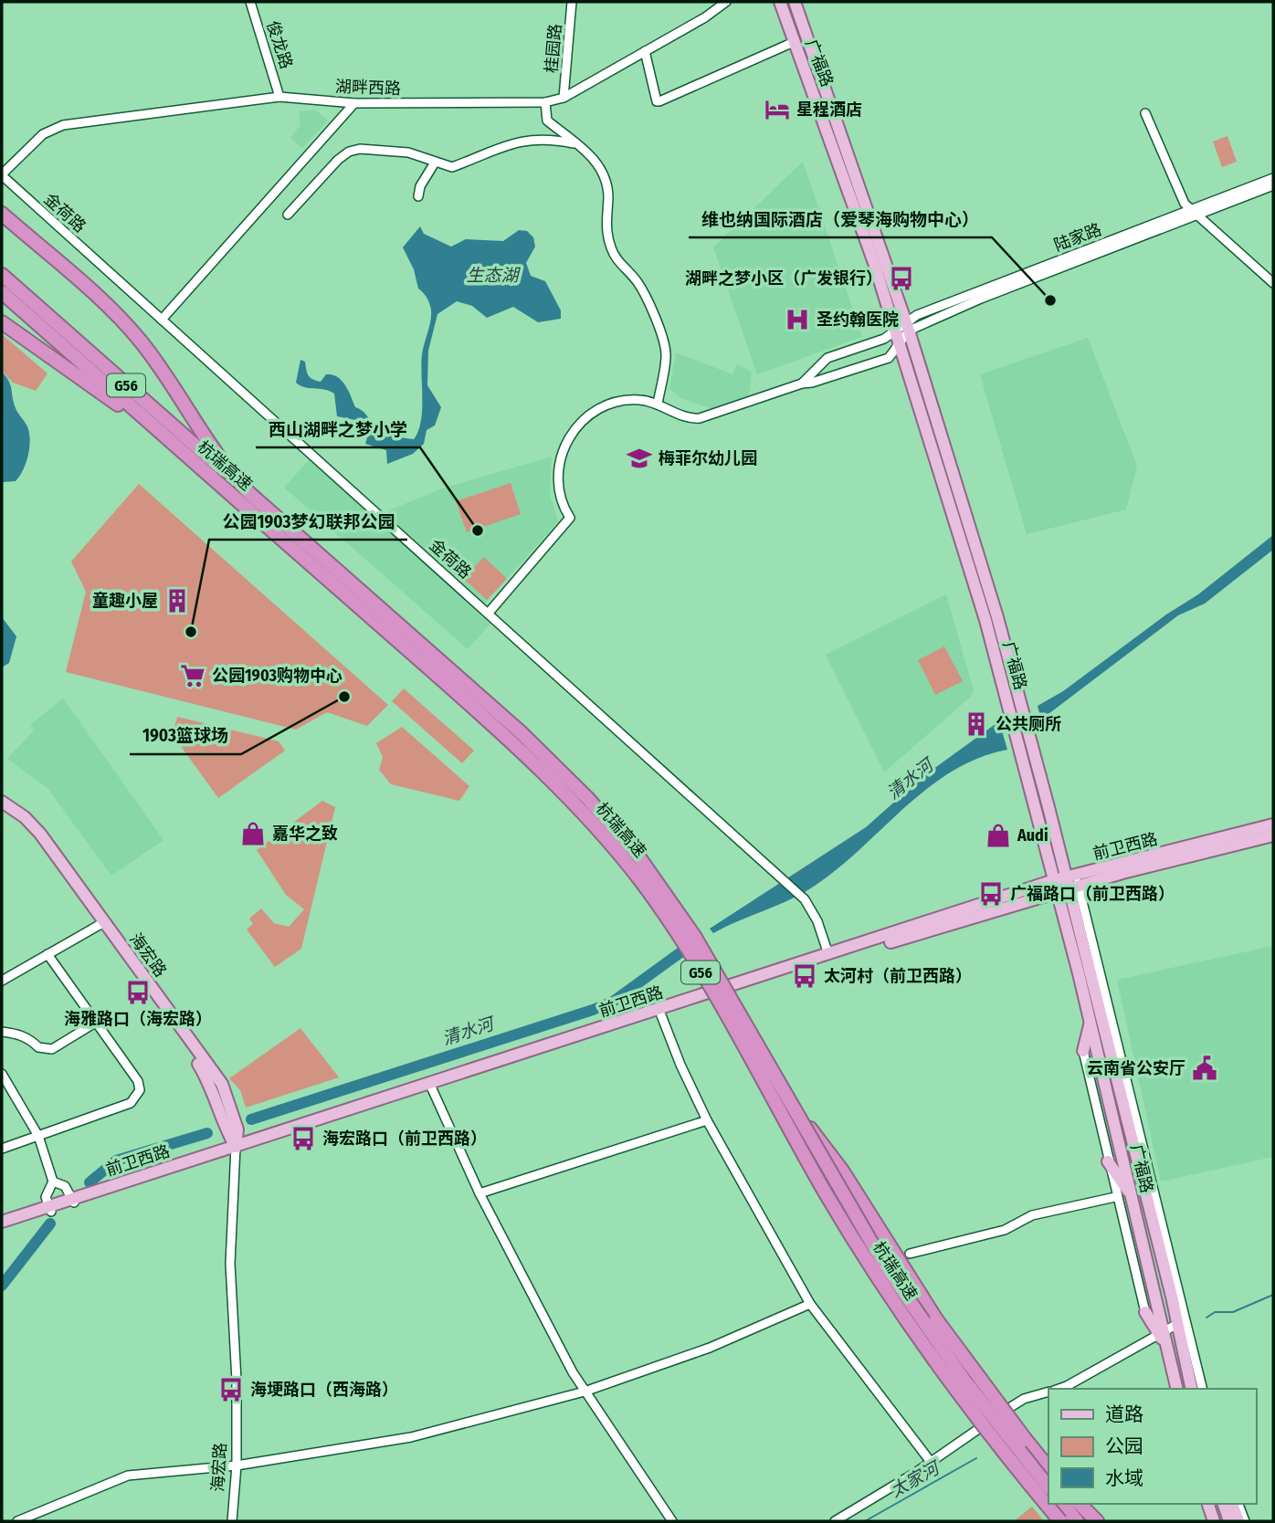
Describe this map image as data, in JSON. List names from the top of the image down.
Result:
{
  "streets": {
    "highway": ["G56", "杭瑞高速"],
    "main road": ["广福路", "前卫西路", "海宏路"],
    "street": [
      "俊龙路",
      "桂园路",
      "湖畔西路",
      "金荷路",
      "陆家路"
    ]
  },
  "crossings": [
    ["俊龙路", "湖畔西路"],
    ["桂园路", "湖畔西路"],
    ["广福路", "陆家路"],
    ["广福路", "前卫西路"],
    ["湖畔西路", "金荷路"],
    ["金荷路", "陆家路"],
    ["金荷路", "前卫西路"],
    ["前卫西路", "海宏路"]
  ],
  "water": ["生态湖", "清水河", "太家河"],
  "places": {
    "hotel": ["星程酒店"],
    "bus stop": [
      "湖畔之梦小区（广发银行）",
      "广福路口（前卫西路）",
      "太河村（前卫西路）",
      "海雅路口（海宏路）",
      "海宏路口（前卫西路）",
      "海埂路口（西海路）"
    ],
    "other": [
      "维也纳国际酒店（爱琴海购物中心）",
      "西山湖畔之梦小学",
      "公园1903梦幻联邦公园",
      "1903篮球场"
    ],
    "hospital": ["圣约翰医院"],
    "school or university": ["梅菲尔幼儿园"],
    "building": ["童趣小屋", "公共厕所"],
    "supermarket": ["公园1903购物中心"],
    "shop": ["嘉华之致", "Audi"],
    "public building": ["云南省公安厅"]
  },
  "legend": ["道路", "公园", "水域"]
}
